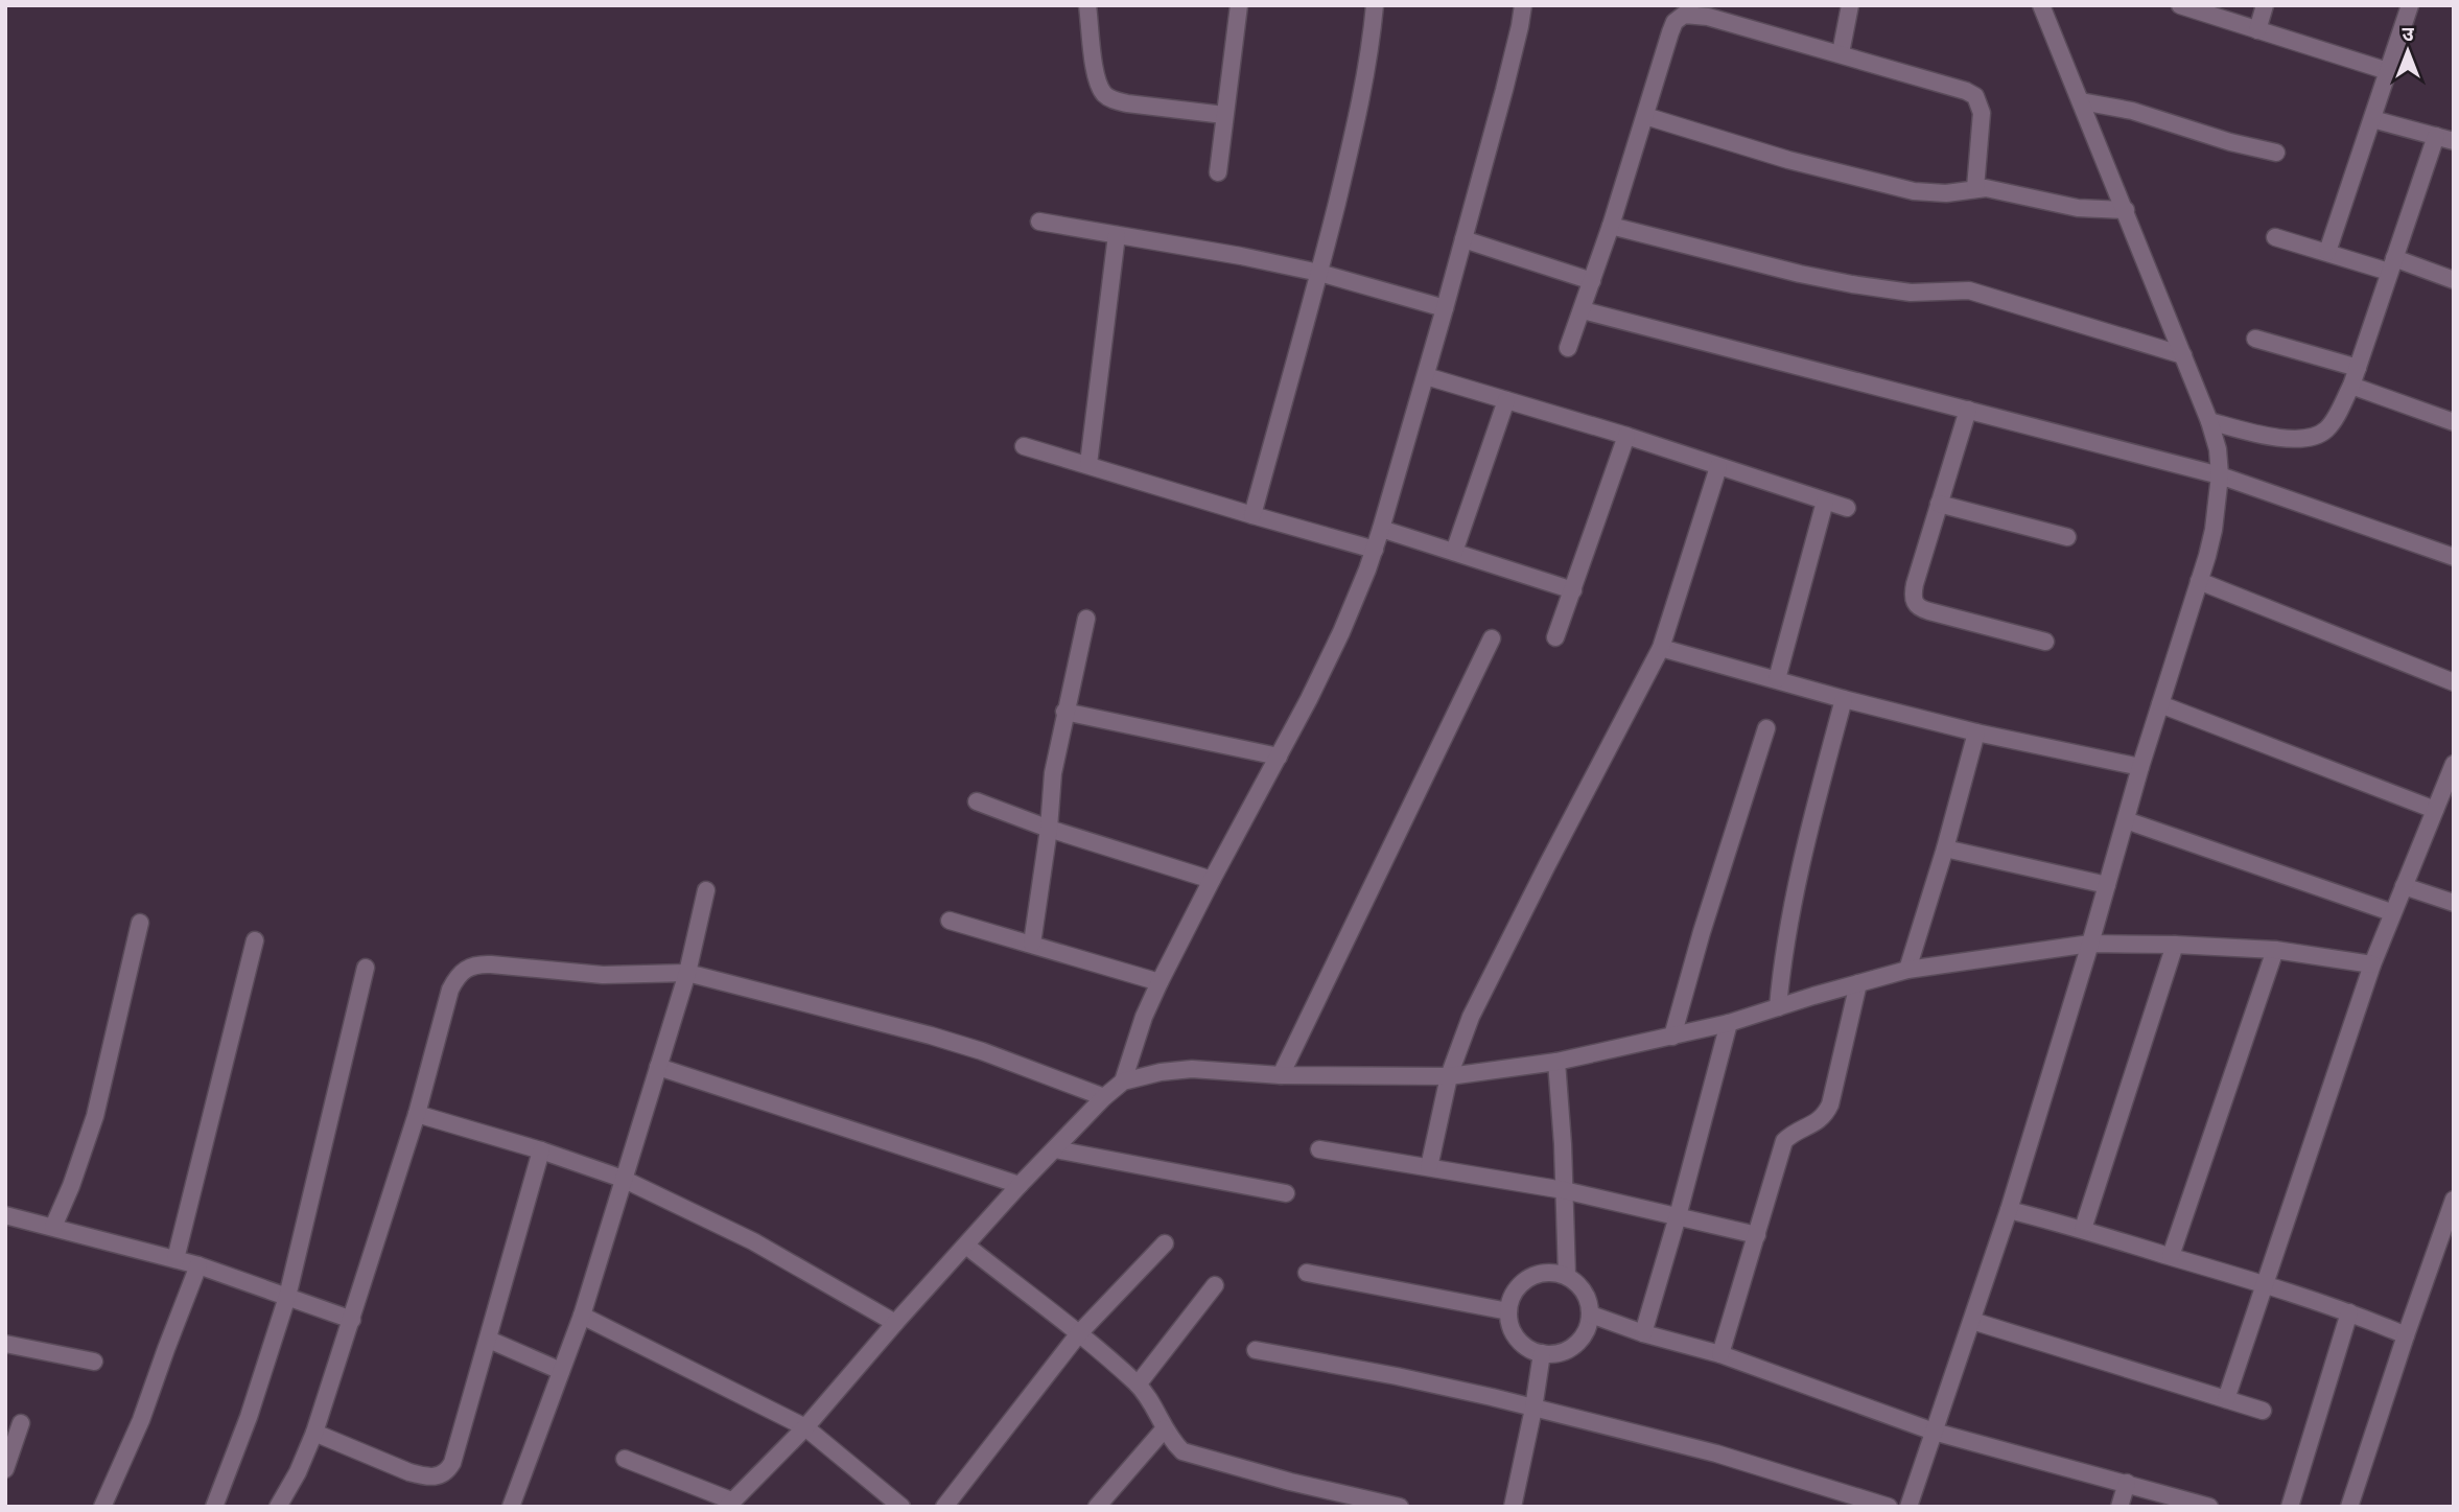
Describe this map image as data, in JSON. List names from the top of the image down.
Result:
{
  "north": "top"
}
